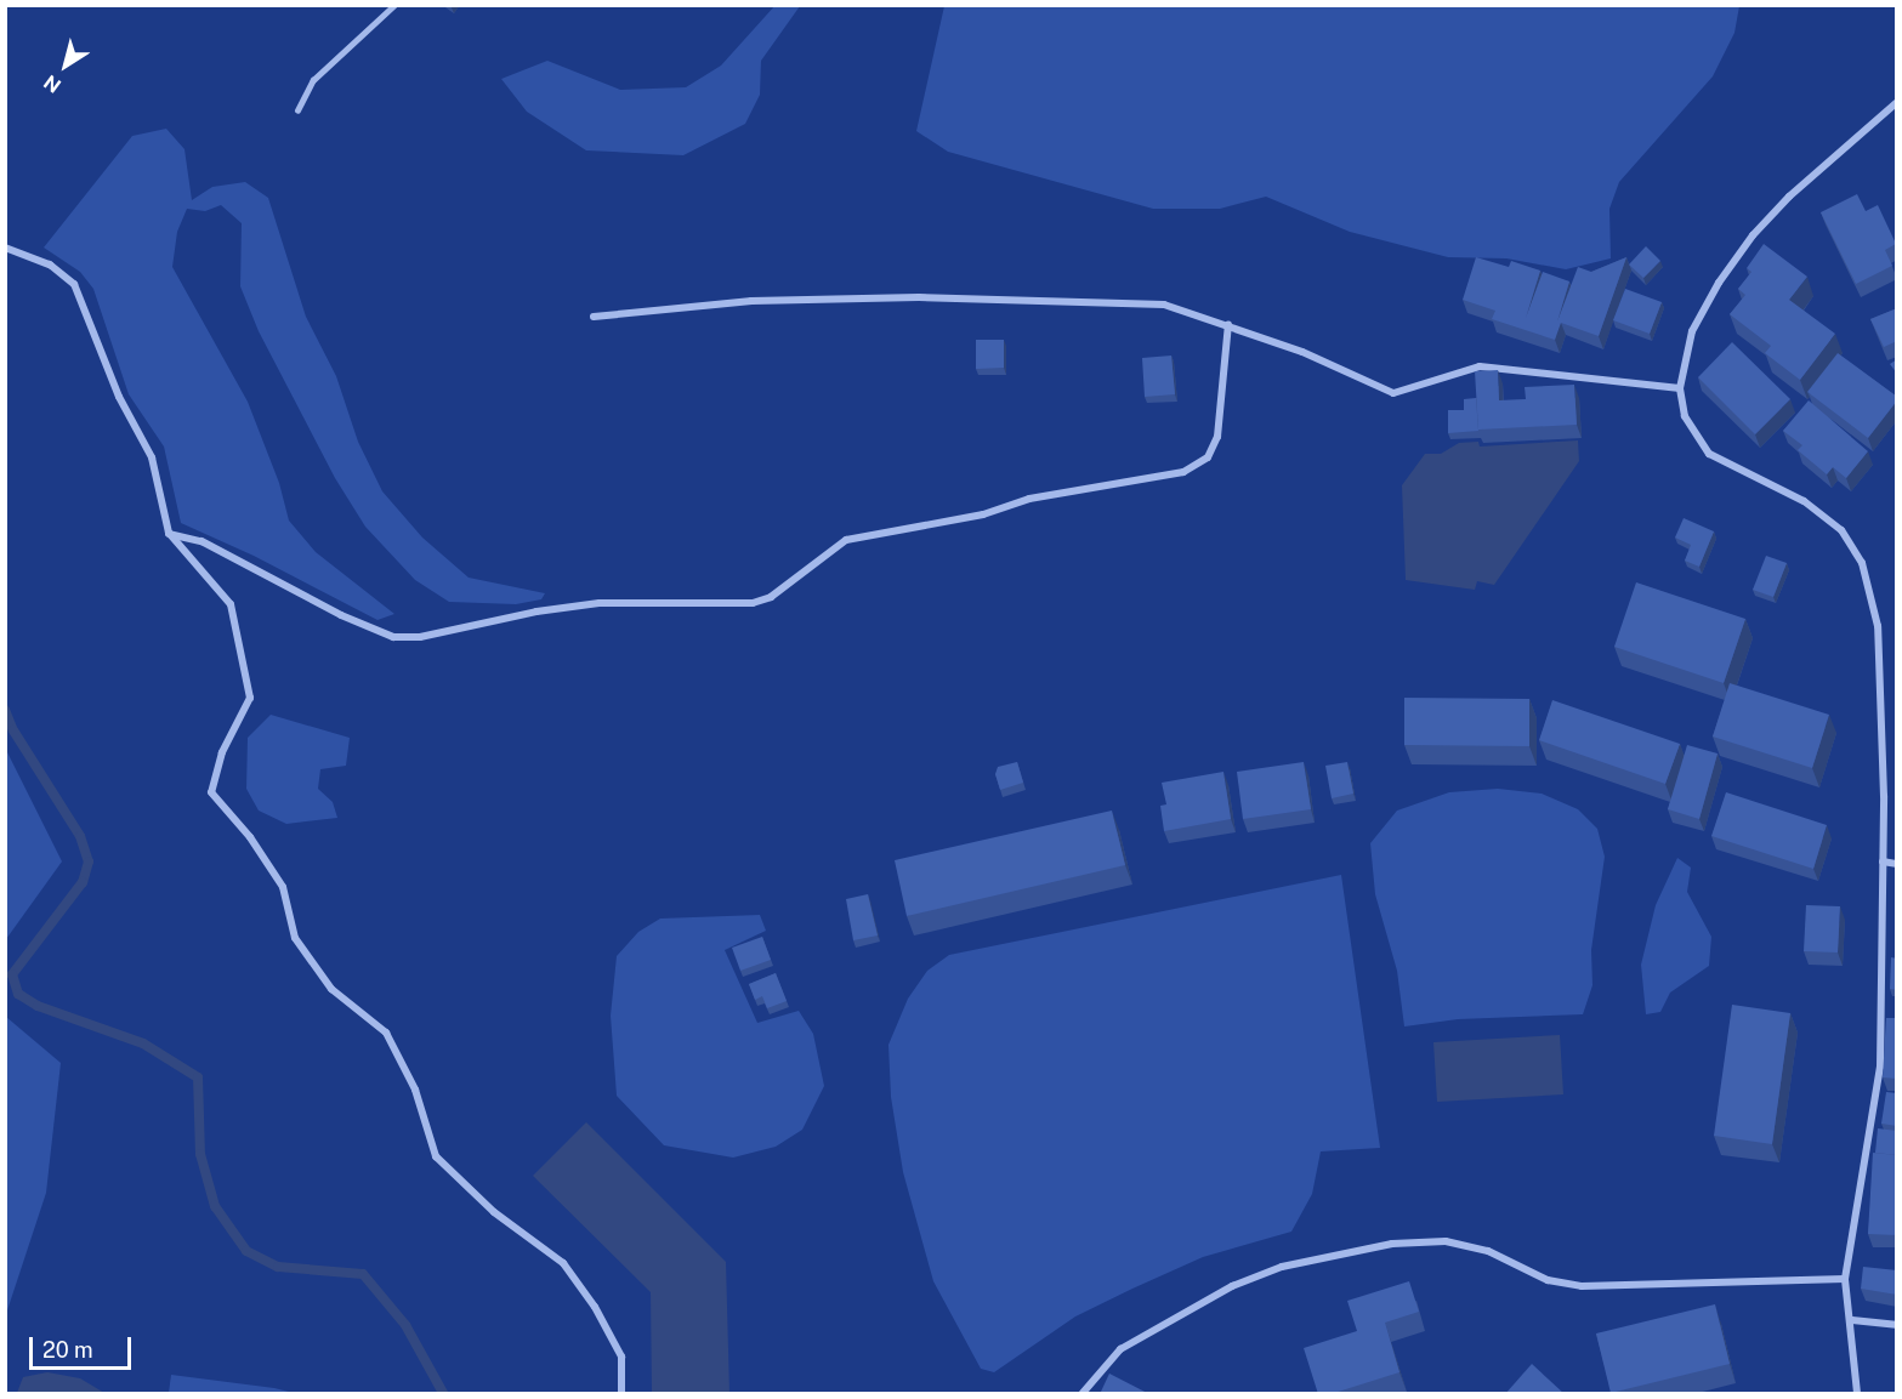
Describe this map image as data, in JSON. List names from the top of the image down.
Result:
{
  "scale_bar": "20 m",
  "north": "bottom left"
}
